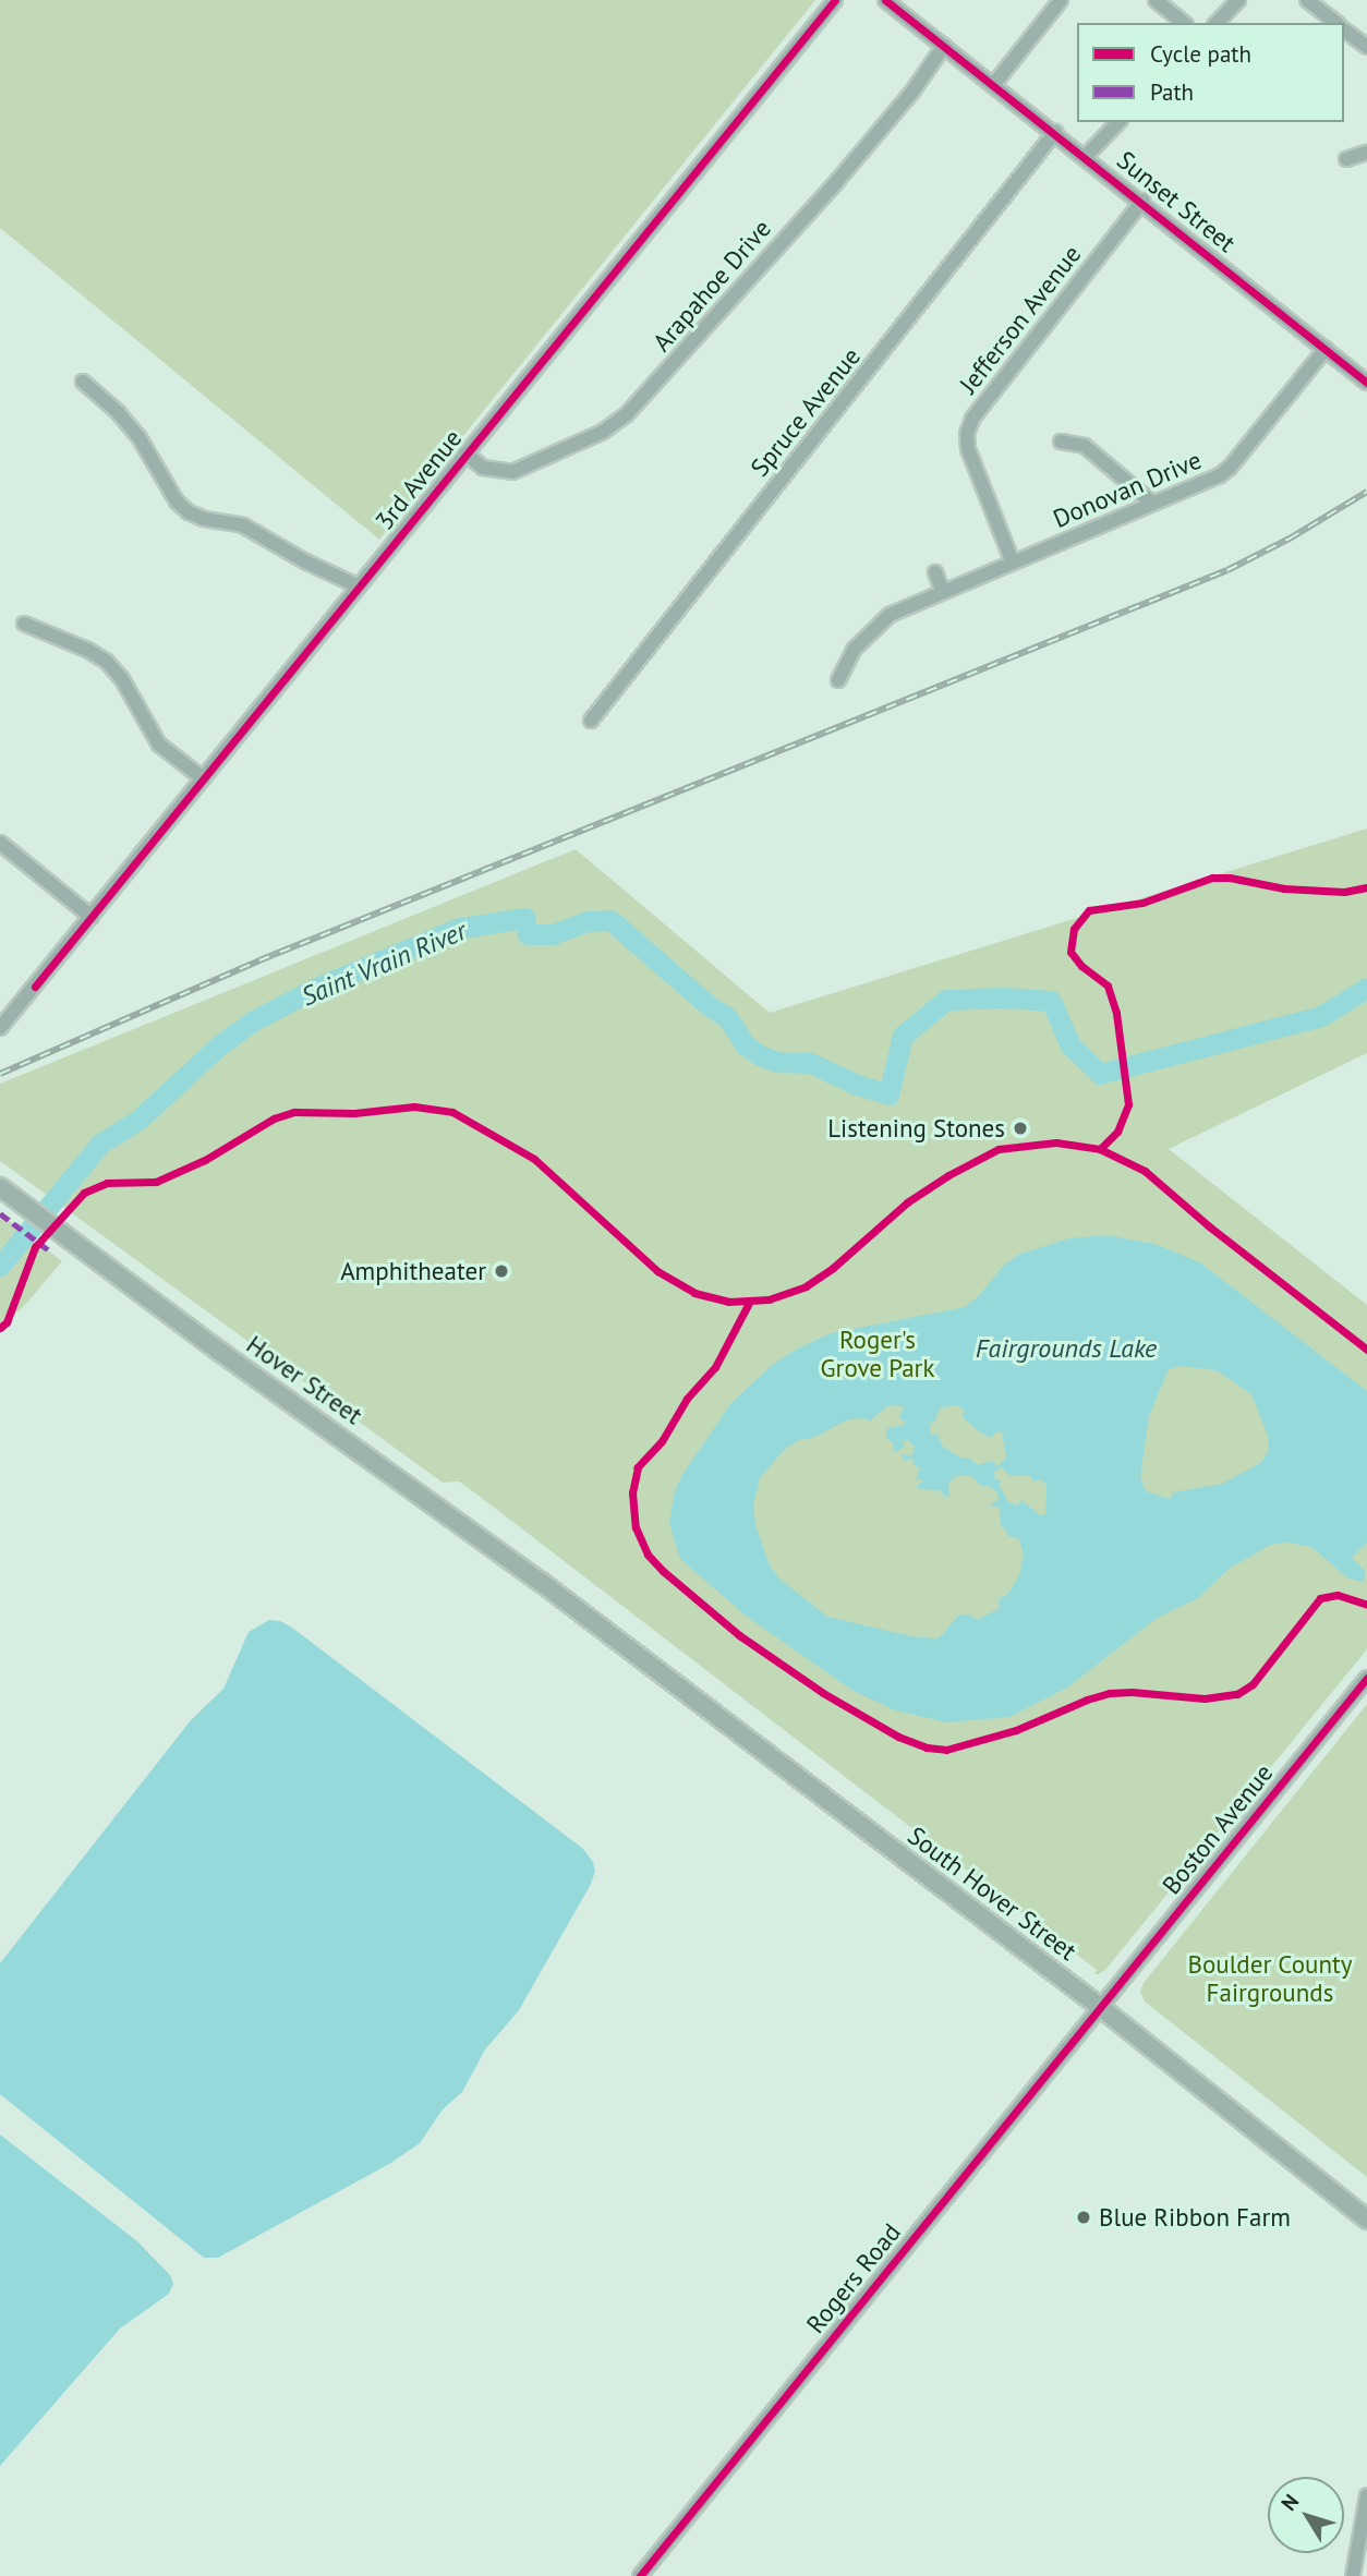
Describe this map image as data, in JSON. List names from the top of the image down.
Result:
{
  "streets": {
    "main road": ["Hover Street", "South Hover Street"],
    "street": [
      "Sunset Street",
      "Arapahoe Drive",
      "Jefferson Avenue",
      "Spruce Avenue",
      "3rd Avenue",
      "Donovan Drive",
      "Boston Avenue",
      "Rogers Road"
    ]
  },
  "crossings": [
    ["Sunset Street", "Arapahoe Drive"],
    ["Sunset Street", "Jefferson Avenue"],
    ["Sunset Street", "Spruce Avenue"],
    ["Sunset Street", "Donovan Drive"],
    ["Arapahoe Drive", "3rd Avenue"],
    ["Jefferson Avenue", "Donovan Drive"],
    ["Hover Street", "South Hover Street"],
    ["Boston Avenue", "South Hover Street"],
    ["Boston Avenue", "Rogers Road"],
    ["South Hover Street", "Rogers Road"]
  ],
  "water": ["Saint Vrain River", "Fairgrounds Lake"],
  "parks": ["Roger's Grove Park", "Boulder County Fairgrounds"],
  "places": ["Listening Stones", "Amphitheater", "Blue Ribbon Farm"],
  "legend": ["Cycle path", "Path"],
  "north": "top left"
}
